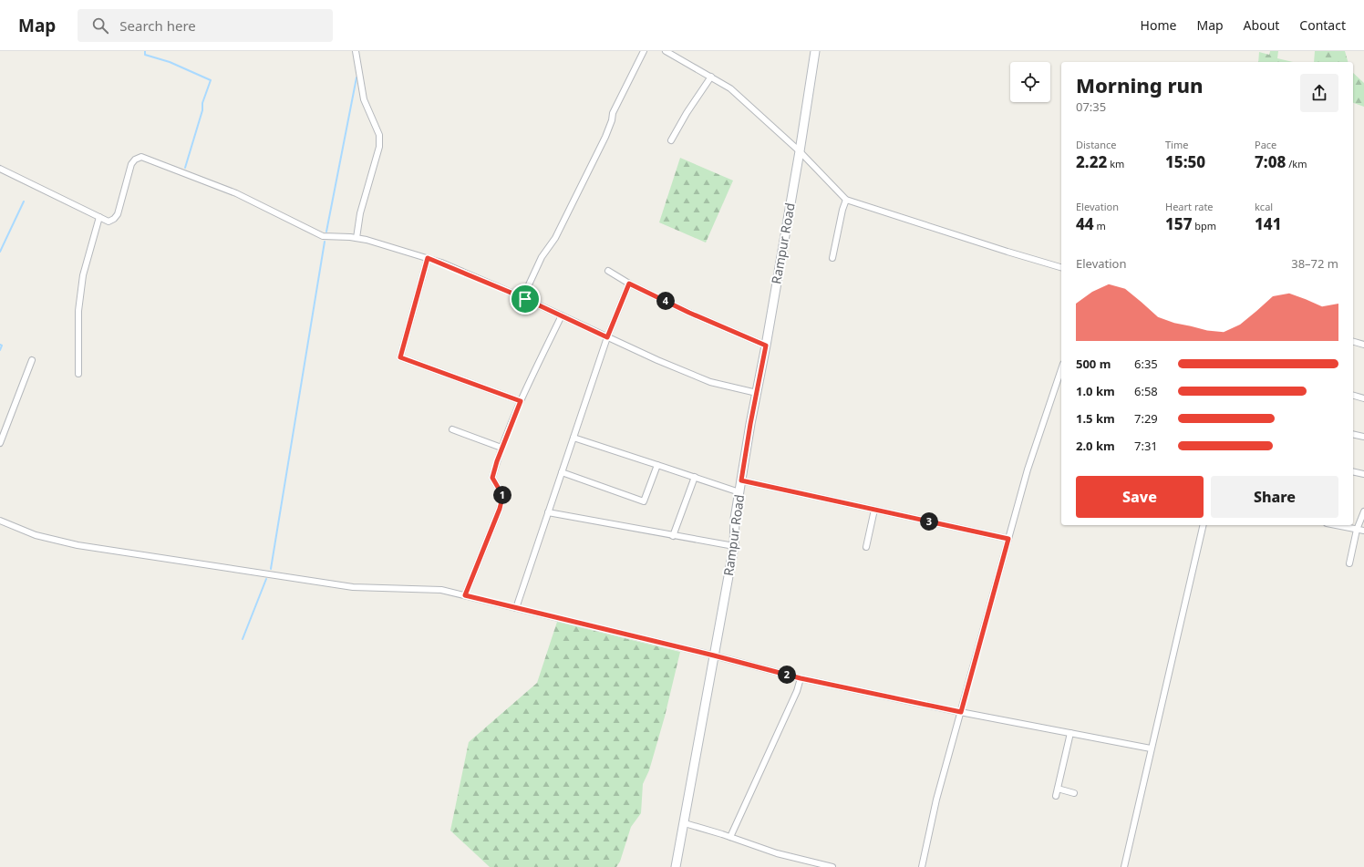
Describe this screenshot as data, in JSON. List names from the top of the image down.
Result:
{
  "streets": {
    "main road": ["Rampur Road"]
  },
  "page": {
    "header": "Map",
    "search": "Search here",
    "nav": [
      "Home",
      "Map",
      "About",
      "Contact"
    ],
    "heading": ["Morning run", "07:35"],
    "stats": [
      ["Distance", "2.22 km"],
      ["Time", "15:50"],
      ["Pace", "7:08 /km"],
      ["Elevation", "44 m"],
      ["Heart rate", "157 bpm"],
      ["kcal", "141"]
    ],
    "chart": ["Elevation", "38–72 m"],
    "pins": [
      "4",
      "1",
      "3",
      "2"
    ],
    "list": [
      {
        "name": "500 m",
        "note": "6:35"
      },
      {
        "name": "1.0 km",
        "note": "6:58"
      },
      {
        "name": "1.5 km",
        "note": "7:29"
      },
      {
        "name": "2.0 km",
        "note": "7:31"
      }
    ],
    "buttons": ["Save", "Share"]
  }
}
